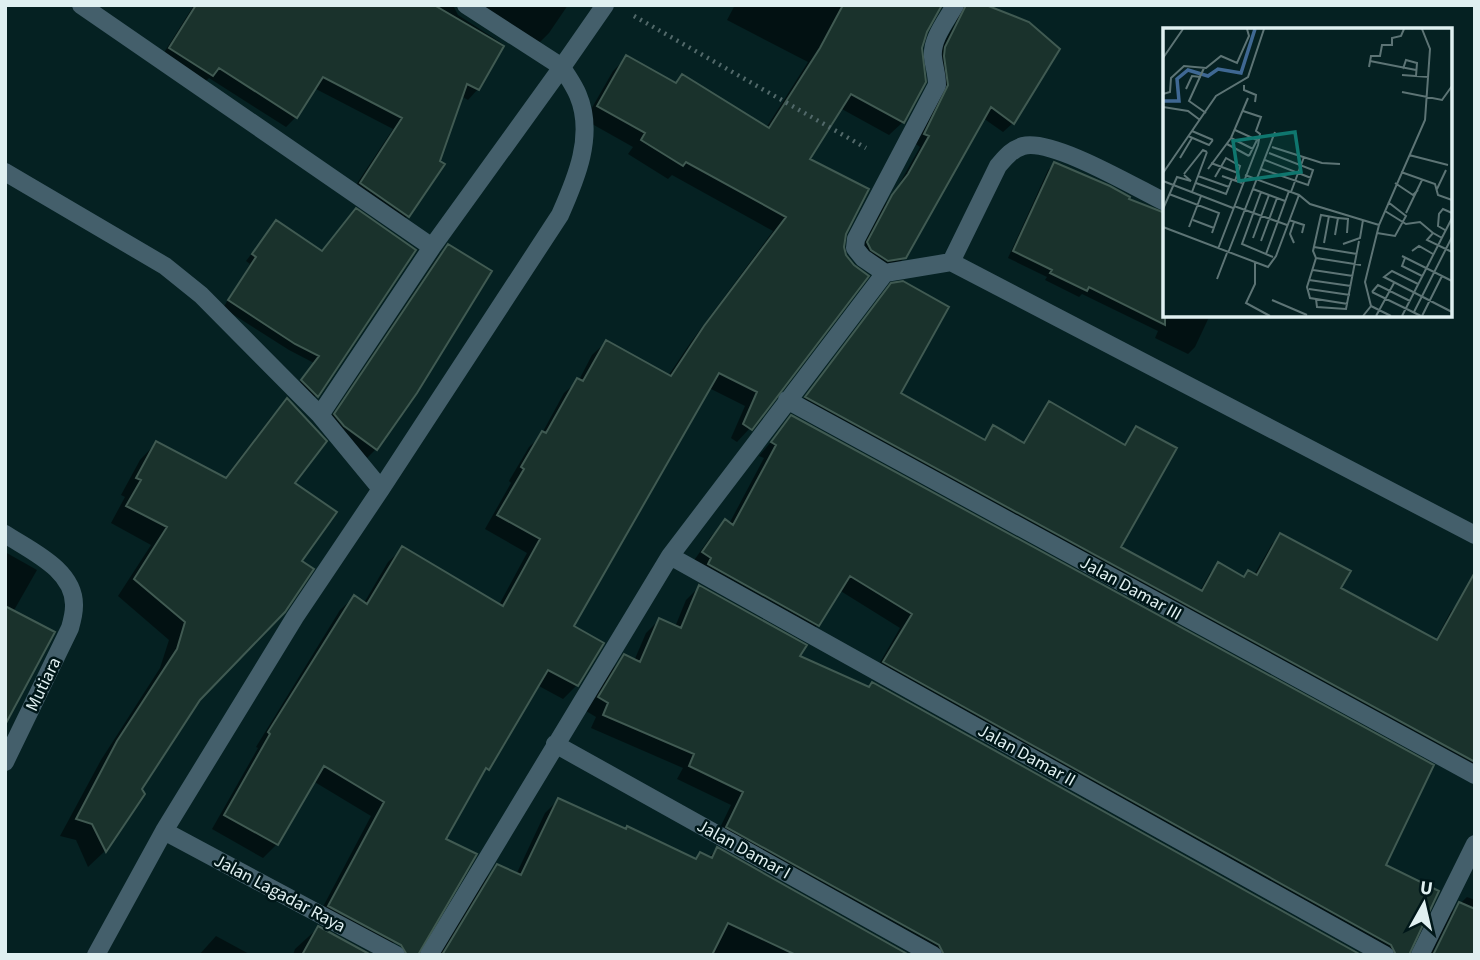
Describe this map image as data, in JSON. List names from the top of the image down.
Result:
{
  "streets": {
    "street": [
      "Jalan Damar III",
      "Mutiara",
      "Jalan Damar II",
      "Jalan Damar I",
      "Jalan Lagadar Raya"
    ]
  },
  "north": "top"
}
